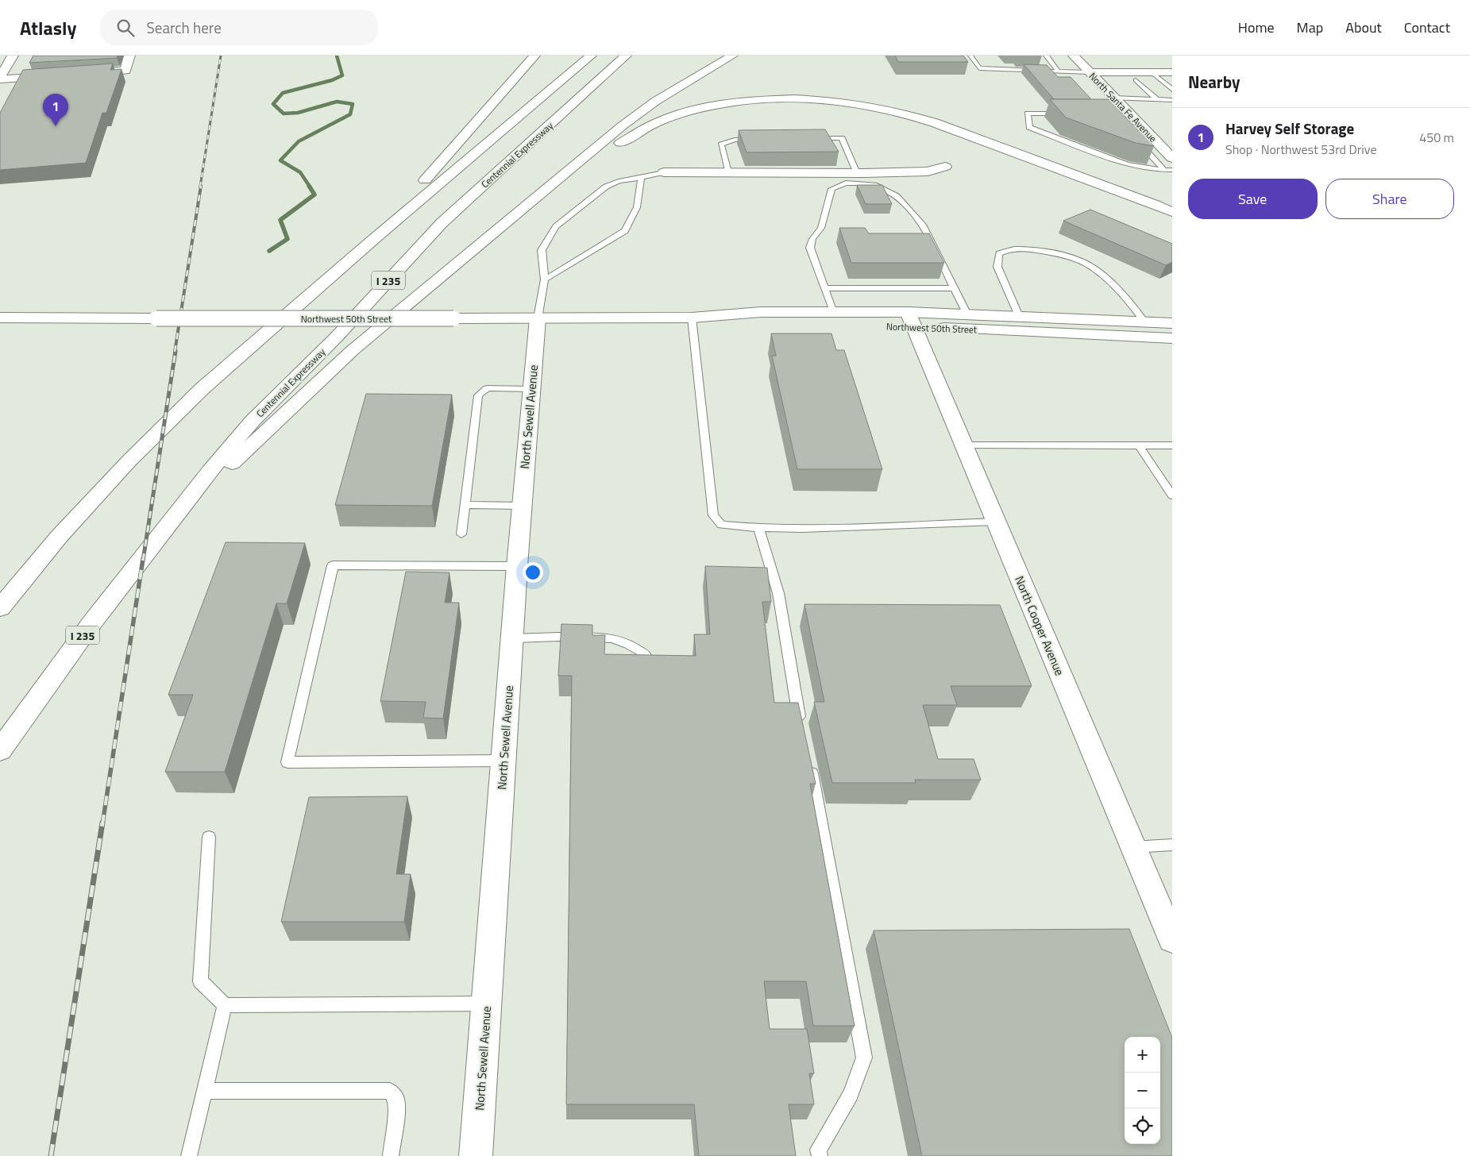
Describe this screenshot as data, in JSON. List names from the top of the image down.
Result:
{
  "streets": {
    "main road": [
      "North Santa Fe Avenue",
      "Centennial Expressway",
      "I 235",
      "Northwest 50th Street",
      "North Sewell Avenue",
      "North Cooper Avenue"
    ]
  },
  "crossings": [
    ["Northwest 50th Street", "North Sewell Avenue"],
    ["Northwest 50th Street", "North Cooper Avenue"]
  ],
  "page": {
    "header": "Atlasly",
    "search": "Search here",
    "nav": [
      "Home",
      "Map",
      "About",
      "Contact"
    ],
    "heading": "Nearby",
    "pins": "1",
    "list": [
      {
        "mark": "1",
        "name": "Harvey Self Storage",
        "note": "Shop · Northwest 53rd Drive",
        "value": "450 m"
      }
    ],
    "buttons": ["Save", "Share"],
    "map_buttons": ["+", "−"]
  }
}
